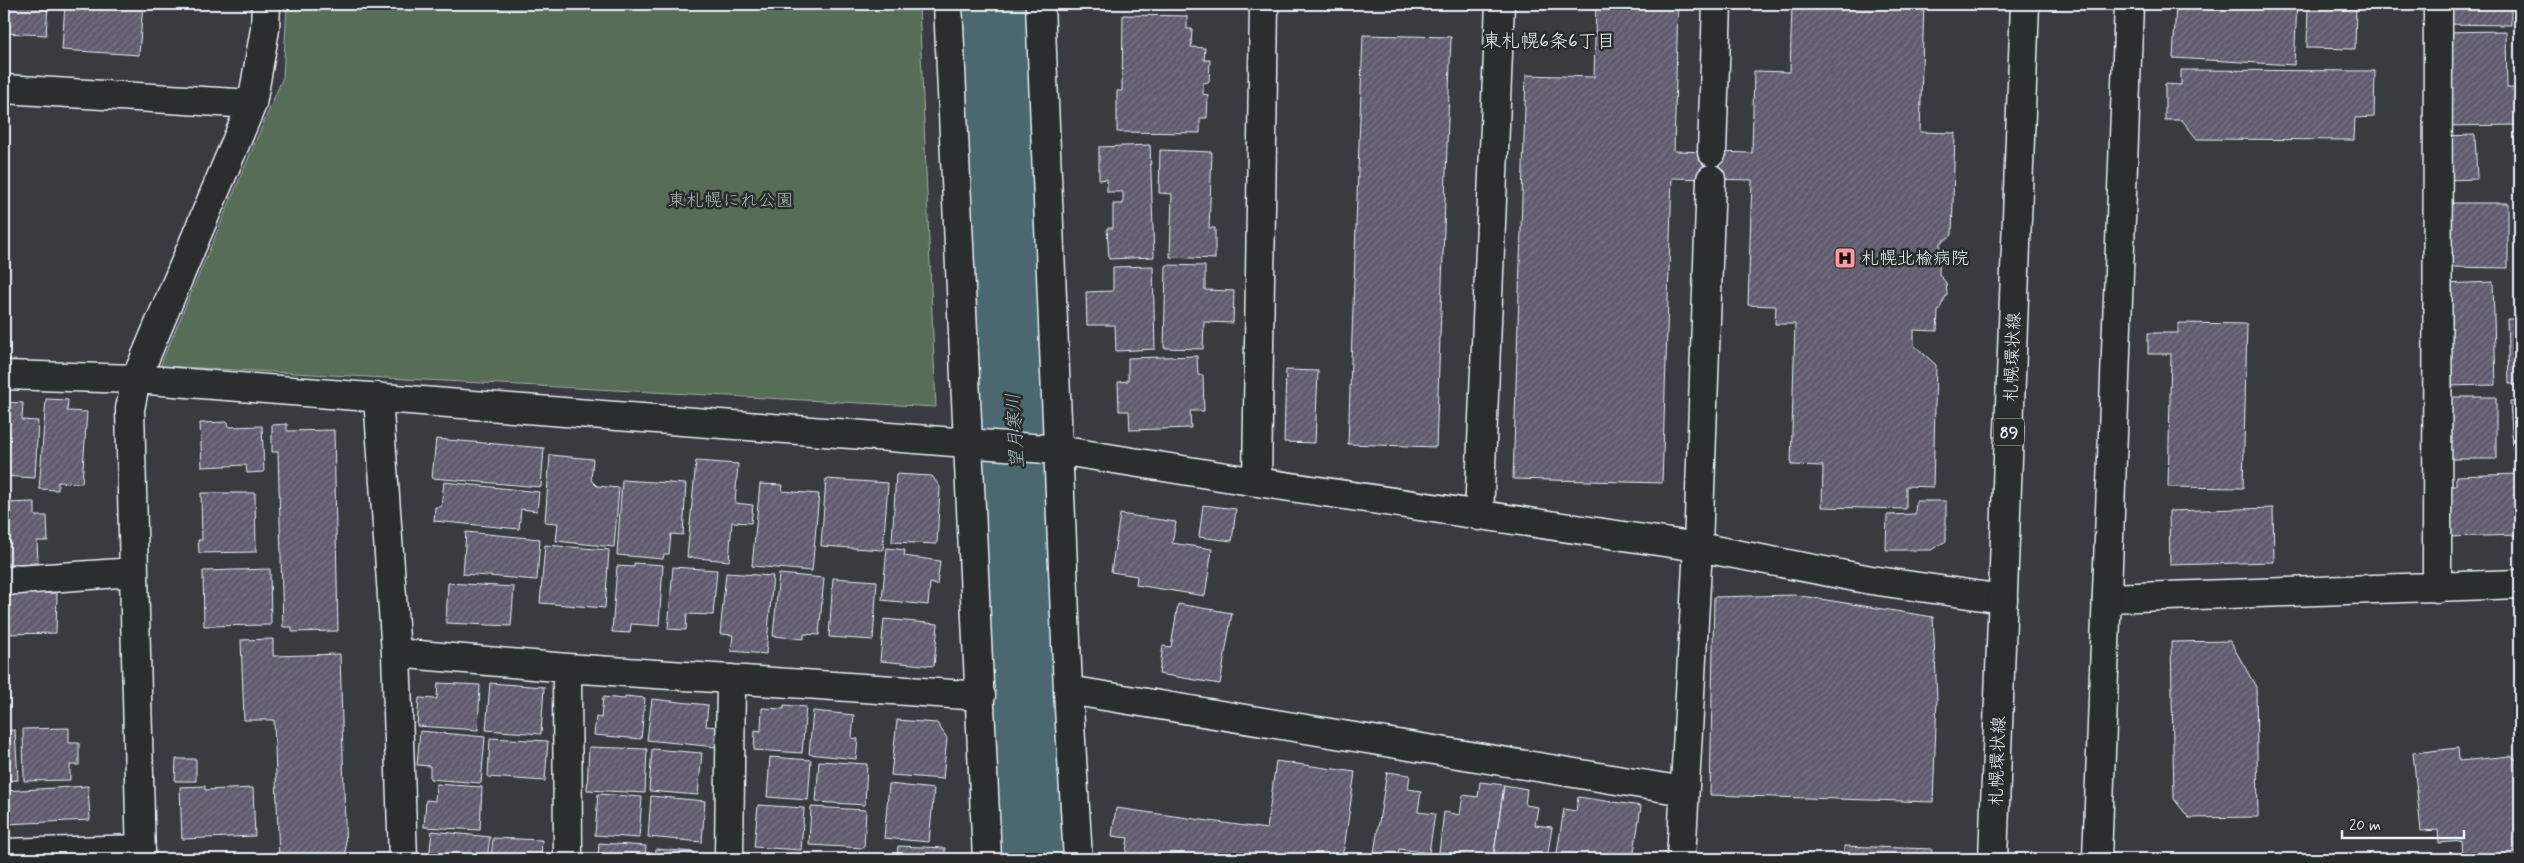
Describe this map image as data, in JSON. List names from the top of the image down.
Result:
{
  "streets": {
    "street": ["札幌環状線", "89"]
  },
  "districts": ["東札幌6条6丁目"],
  "water": ["望月寒川"],
  "parks": ["東札幌にれ公園"],
  "places": {
    "hospital": ["札幌北楡病院"]
  },
  "scale_bar": "20 m"
}
